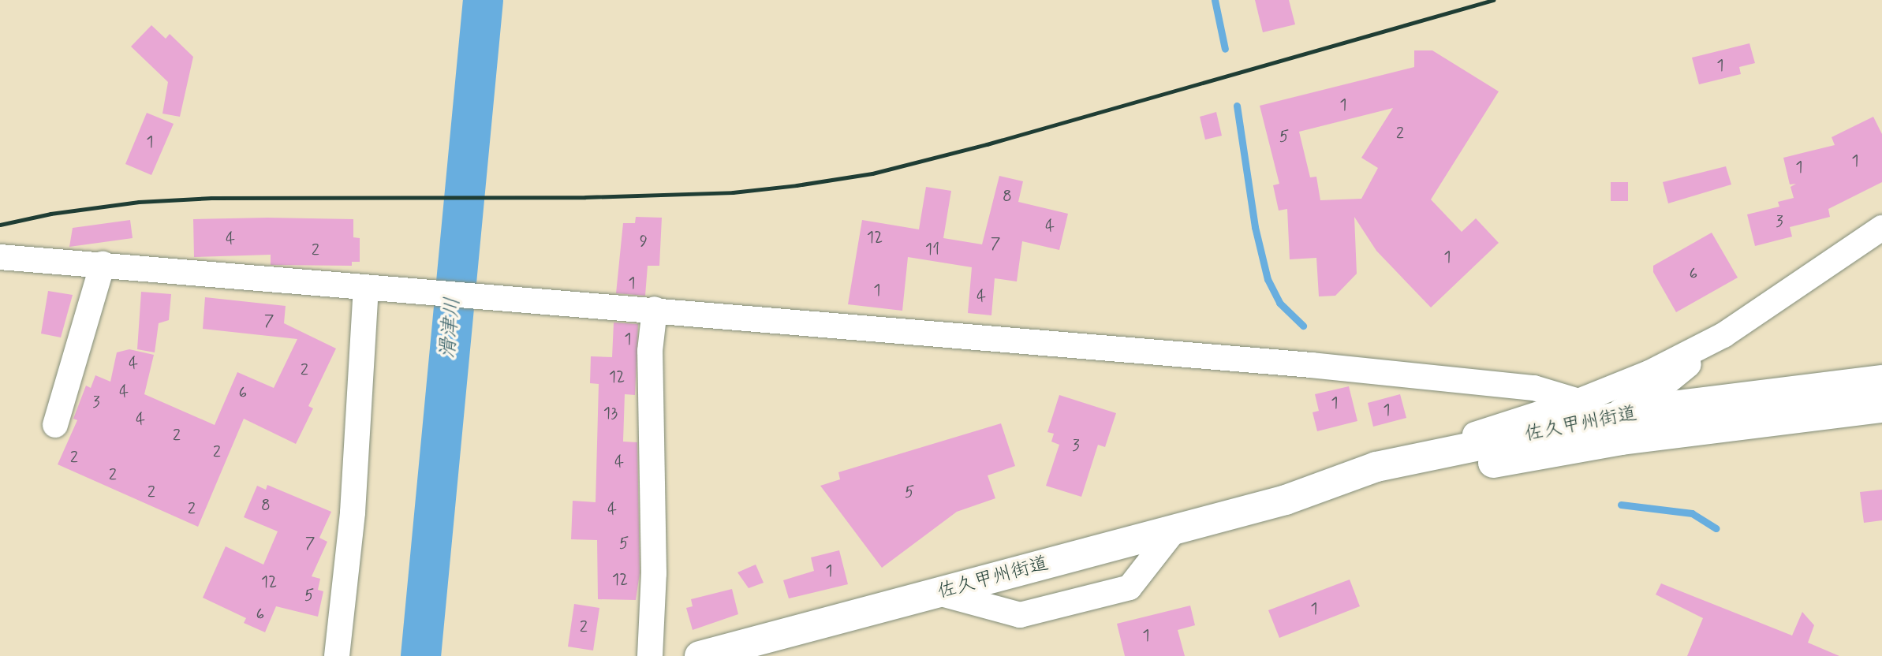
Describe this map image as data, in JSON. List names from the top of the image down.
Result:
{
  "streets": {
    "main road": ["佐久甲州街道"]
  },
  "water": ["滑津川"],
  "house_numbers": [
    "1",
    "1",
    "2",
    "5",
    "1",
    "1",
    "1",
    "8",
    "3",
    "4",
    "12",
    "4",
    "9",
    "7",
    "11",
    "2",
    "1",
    "6",
    "1",
    "1",
    "4",
    "7",
    "1",
    "4",
    "2",
    "12",
    "4",
    "6",
    "3",
    "1",
    "1",
    "13",
    "4",
    "2",
    "3",
    "2",
    "2",
    "4",
    "2",
    "2",
    "5",
    "8",
    "2",
    "4",
    "7",
    "5",
    "1",
    "12",
    "12",
    "5",
    "1",
    "6",
    "2",
    "1"
  ]
}
